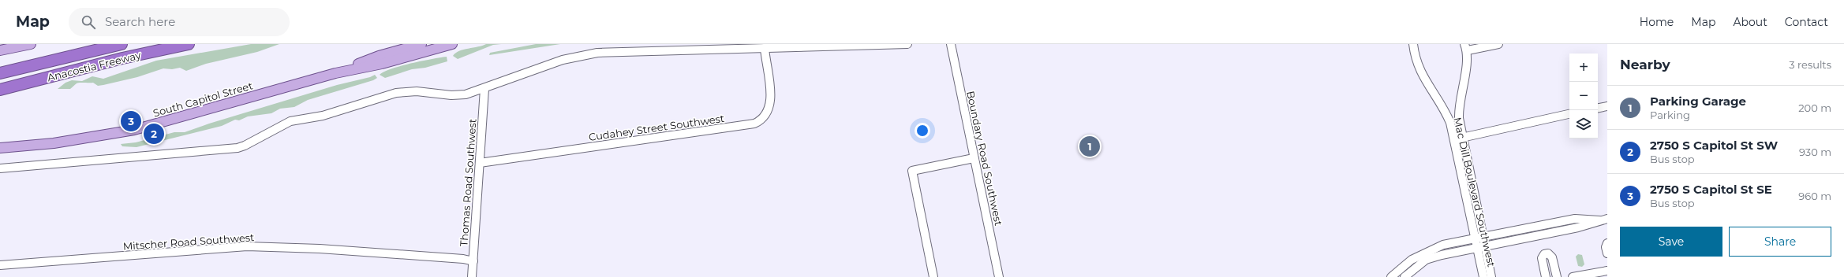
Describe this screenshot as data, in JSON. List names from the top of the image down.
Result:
{
  "streets": {
    "highway": ["Anacostia Freeway"],
    "main road": ["South Capitol Street"],
    "street": [
      "Cudahey Street Southwest",
      "Boundary Road Southwest",
      "Thomas Road Southwest",
      "Mac Dill Boulevard Southwest",
      "Mitscher Road Southwest"
    ]
  },
  "crossings": [
    ["Cudahey Street Southwest", "Thomas Road Southwest"],
    ["Thomas Road Southwest", "Mitscher Road Southwest"]
  ],
  "page": {
    "header": "Map",
    "search": "Search here",
    "nav": [
      "Home",
      "Map",
      "About",
      "Contact"
    ],
    "heading": ["Nearby", "3 results"],
    "map_buttons": ["+", "−"],
    "list": [
      {
        "mark": "1",
        "name": "Parking Garage",
        "note": "Parking",
        "value": "200 m"
      },
      {
        "mark": "2",
        "name": "2750 S Capitol St SW",
        "note": "Bus stop",
        "value": "930 m"
      },
      {
        "mark": "3",
        "name": "2750 S Capitol St SE",
        "note": "Bus stop",
        "value": "960 m"
      }
    ],
    "pins": ["3", "2", "1"],
    "buttons": ["Save", "Share"]
  }
}
